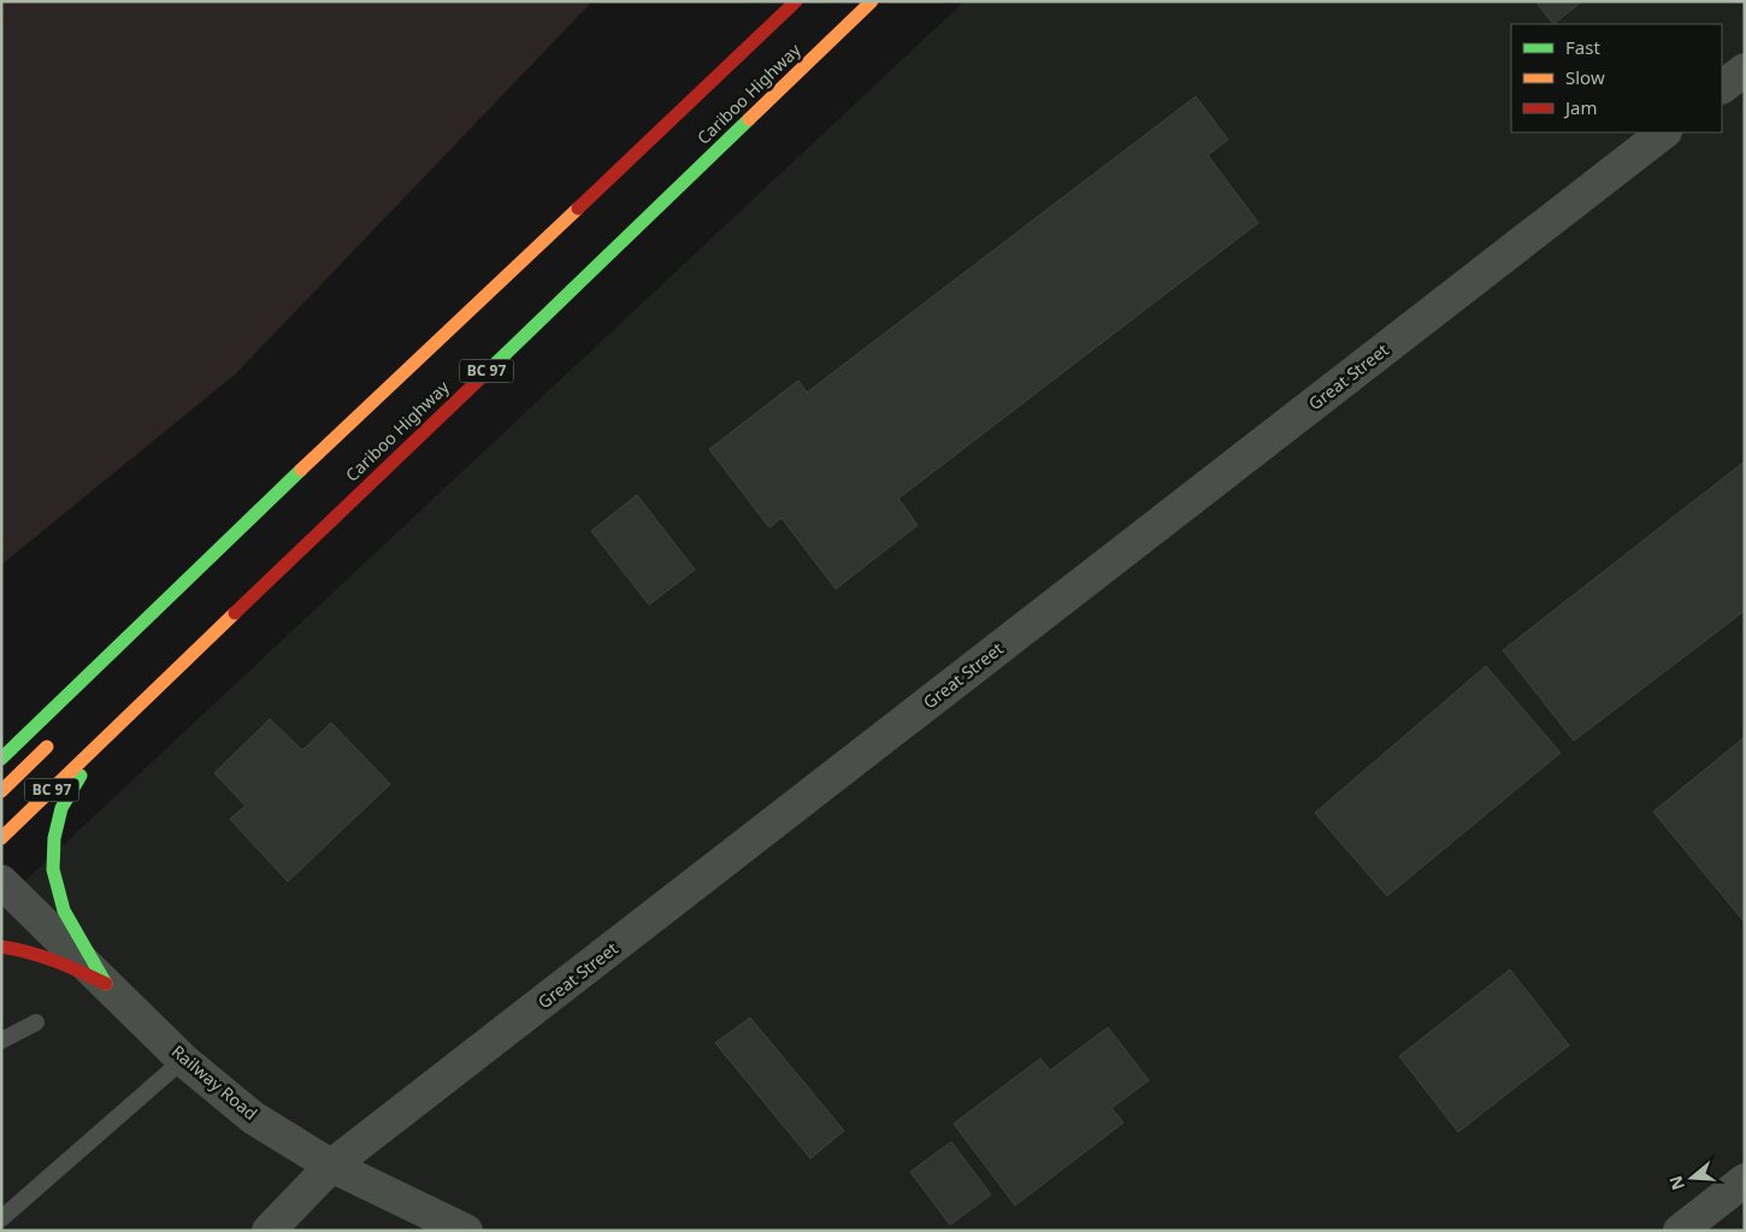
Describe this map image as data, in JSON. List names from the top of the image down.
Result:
{
  "streets": {
    "highway": ["Cariboo Highway", "BC 97"],
    "street": ["Great Street", "Railway Road"]
  },
  "crossings": [
    ["Great Street", "Railway Road"]
  ],
  "legend": ["Fast", "Slow", "Jam"],
  "north": "left"
}
